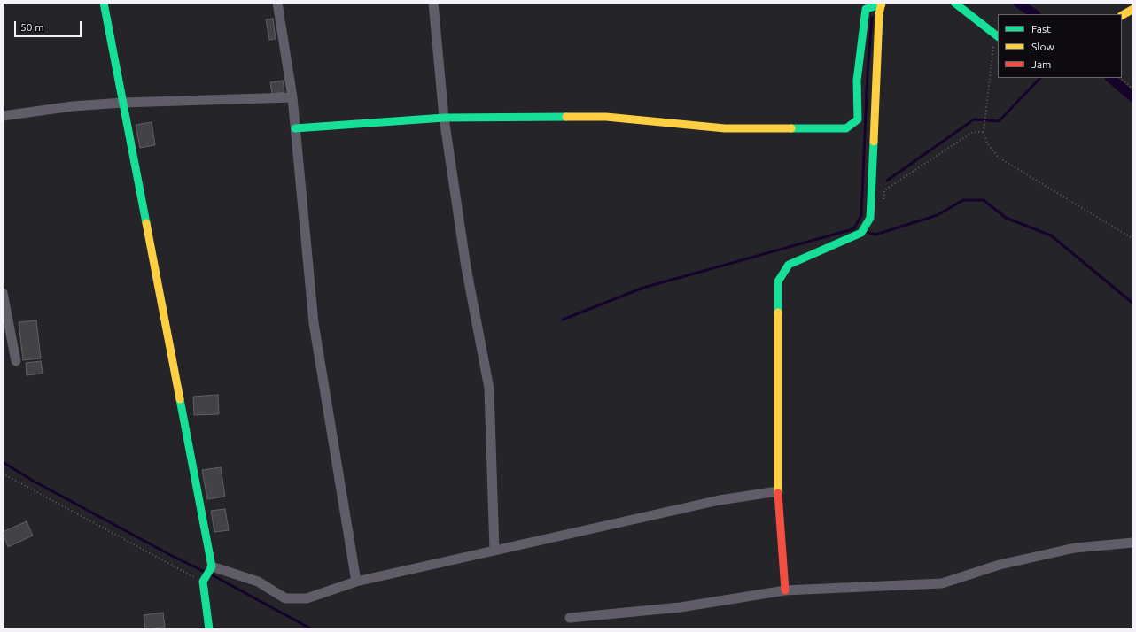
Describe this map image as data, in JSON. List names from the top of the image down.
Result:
{
  "legend": ["Fast", "Slow", "Jam"],
  "scale_bar": "50 m"
}
